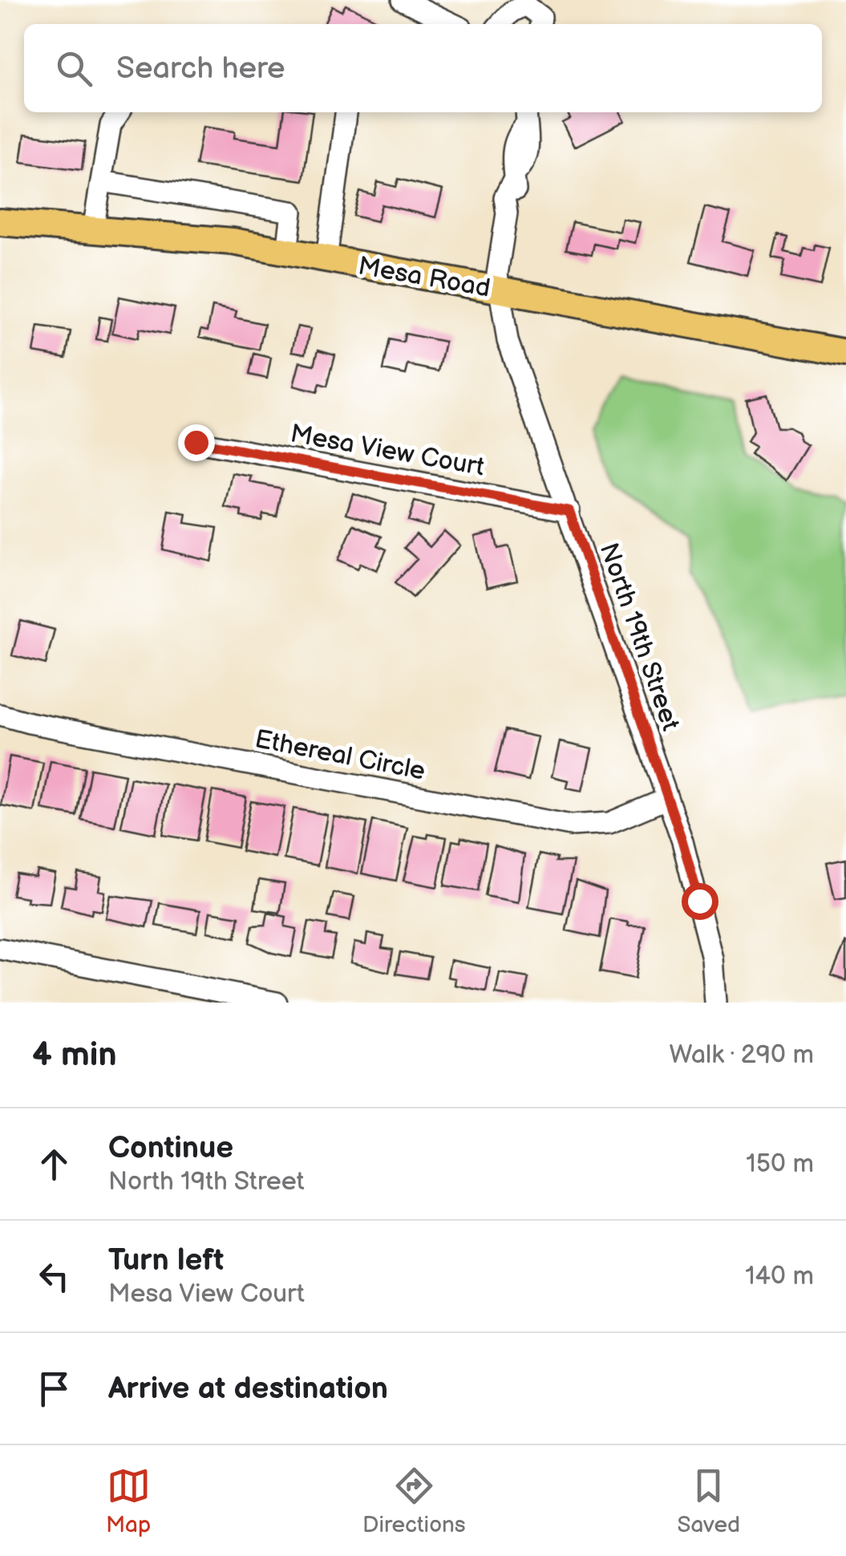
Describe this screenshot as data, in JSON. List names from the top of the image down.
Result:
{
  "streets": {
    "main road": ["Mesa Road"],
    "street": ["Mesa View Court", "North 19th Street", "Ethereal Circle"]
  },
  "crossings": [
    ["Mesa Road", "North 19th Street"],
    ["Mesa View Court", "North 19th Street"],
    ["North 19th Street", "Ethereal Circle"]
  ],
  "page": {
    "search": "Search here",
    "heading": ["4 min", "Walk · 290 m"],
    "list": [
      ["Continue", "North 19th Street", "150 m"],
      ["Turn left", "Mesa View Court", "140 m"],
      "Arrive at destination"
    ],
    "nav": ["Map", "Directions", "Saved"]
  }
}
